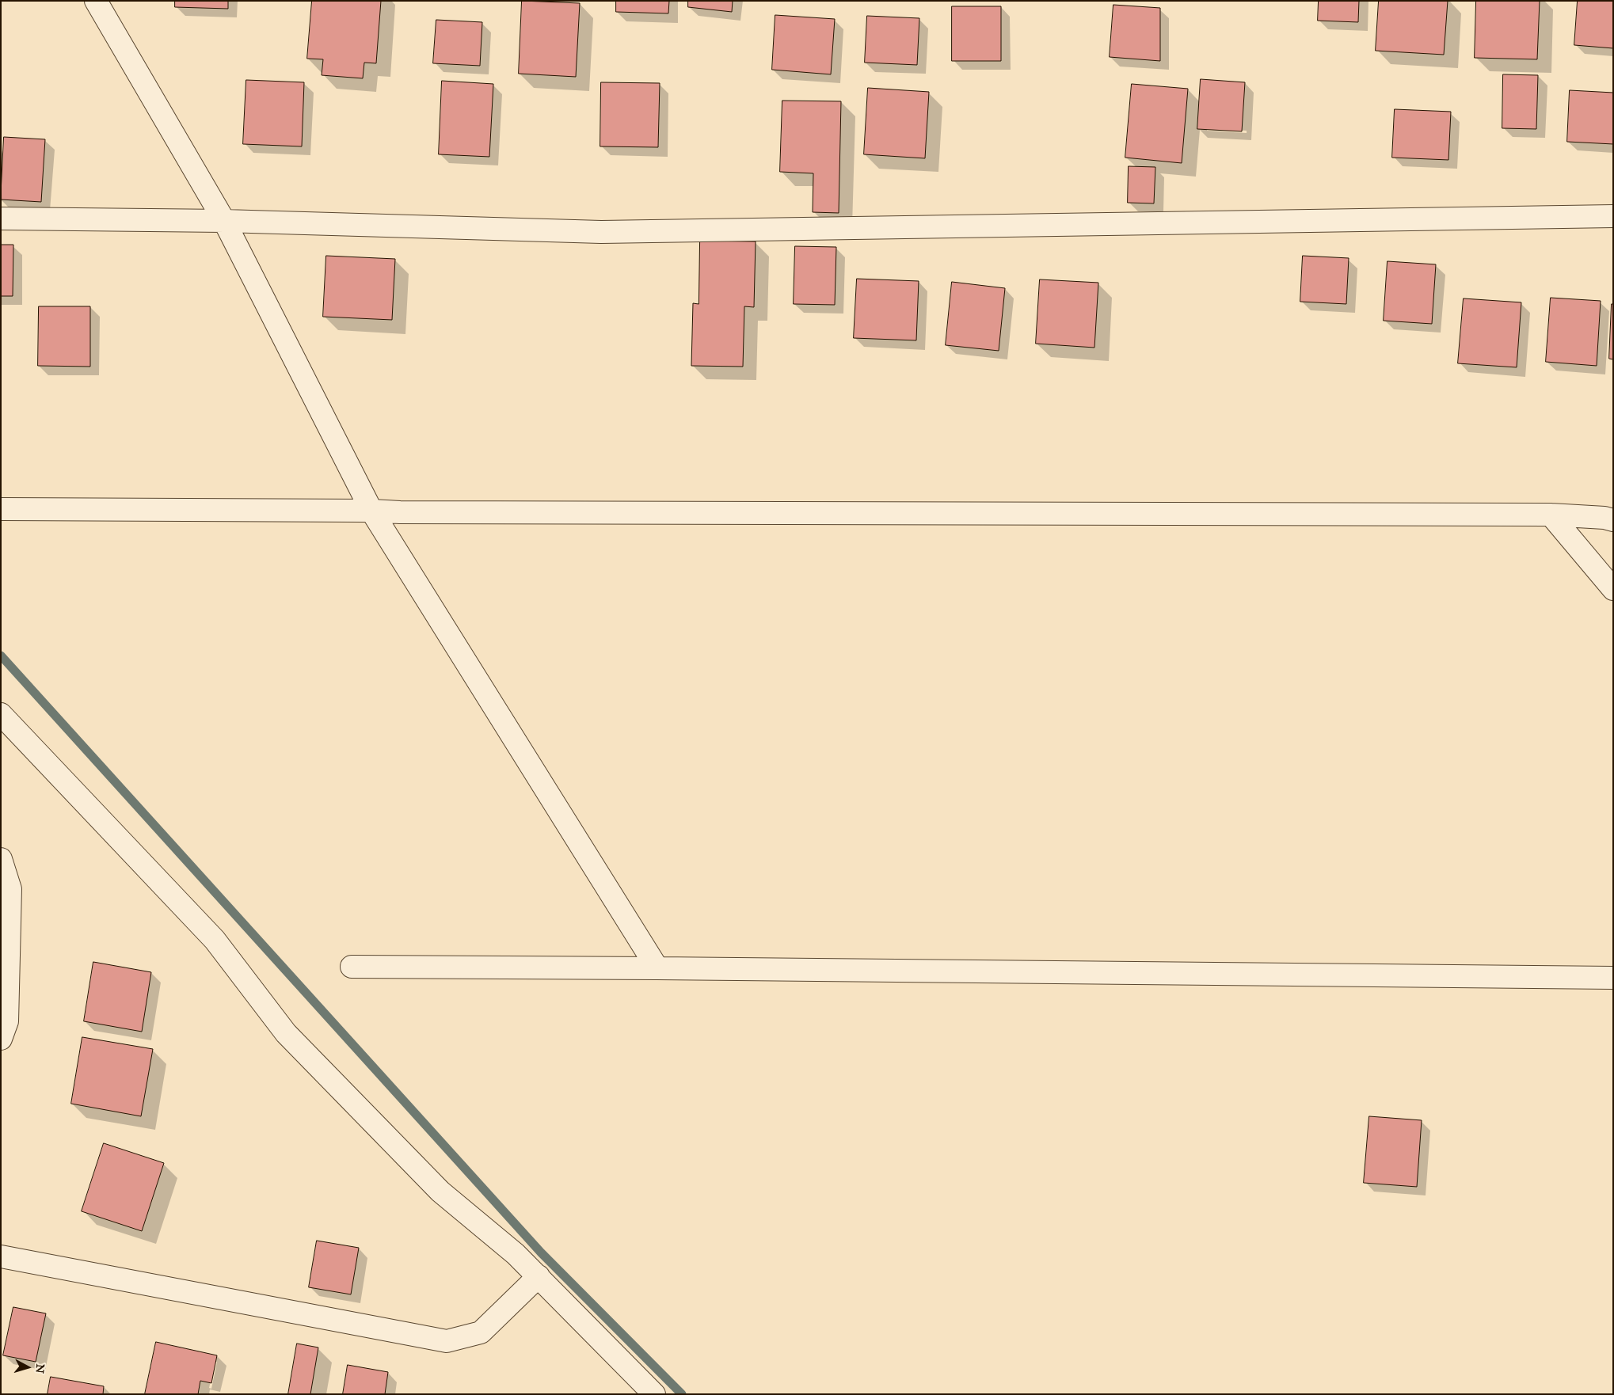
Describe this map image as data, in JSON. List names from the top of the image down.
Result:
{
  "north": "right"
}
